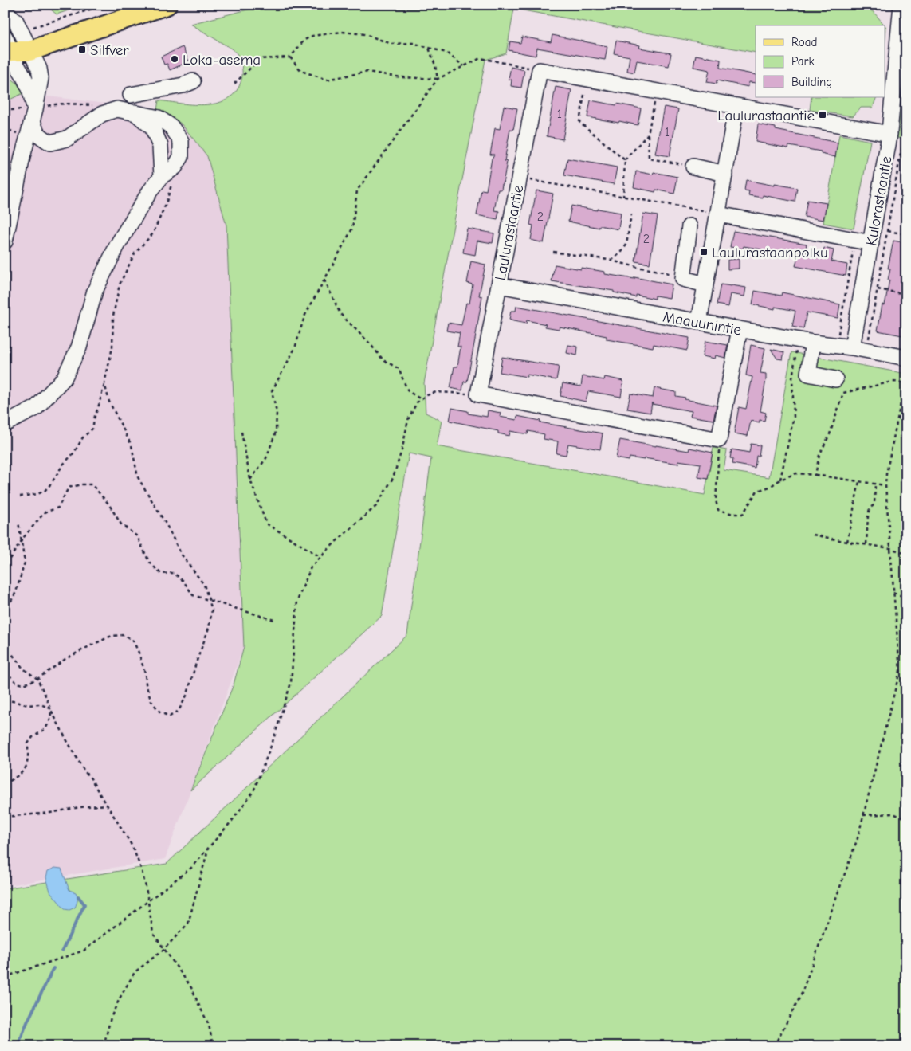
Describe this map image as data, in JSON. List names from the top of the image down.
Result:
{
  "streets": {
    "street": ["Kulorastaantie", "Laulurastaantie", "Maauunintie"]
  },
  "crossings": [
    ["Kulorastaantie", "Maauunintie"],
    ["Laulurastaantie", "Maauunintie"]
  ],
  "places": {
    "transit": ["Silfver", "Laulurastaantie", "Laulurastaanpolku"],
    "other": ["Loka-asema"]
  },
  "house_numbers": [
    "1",
    "1",
    "2",
    "2"
  ],
  "legend": ["Road", "Park", "Building"]
}
